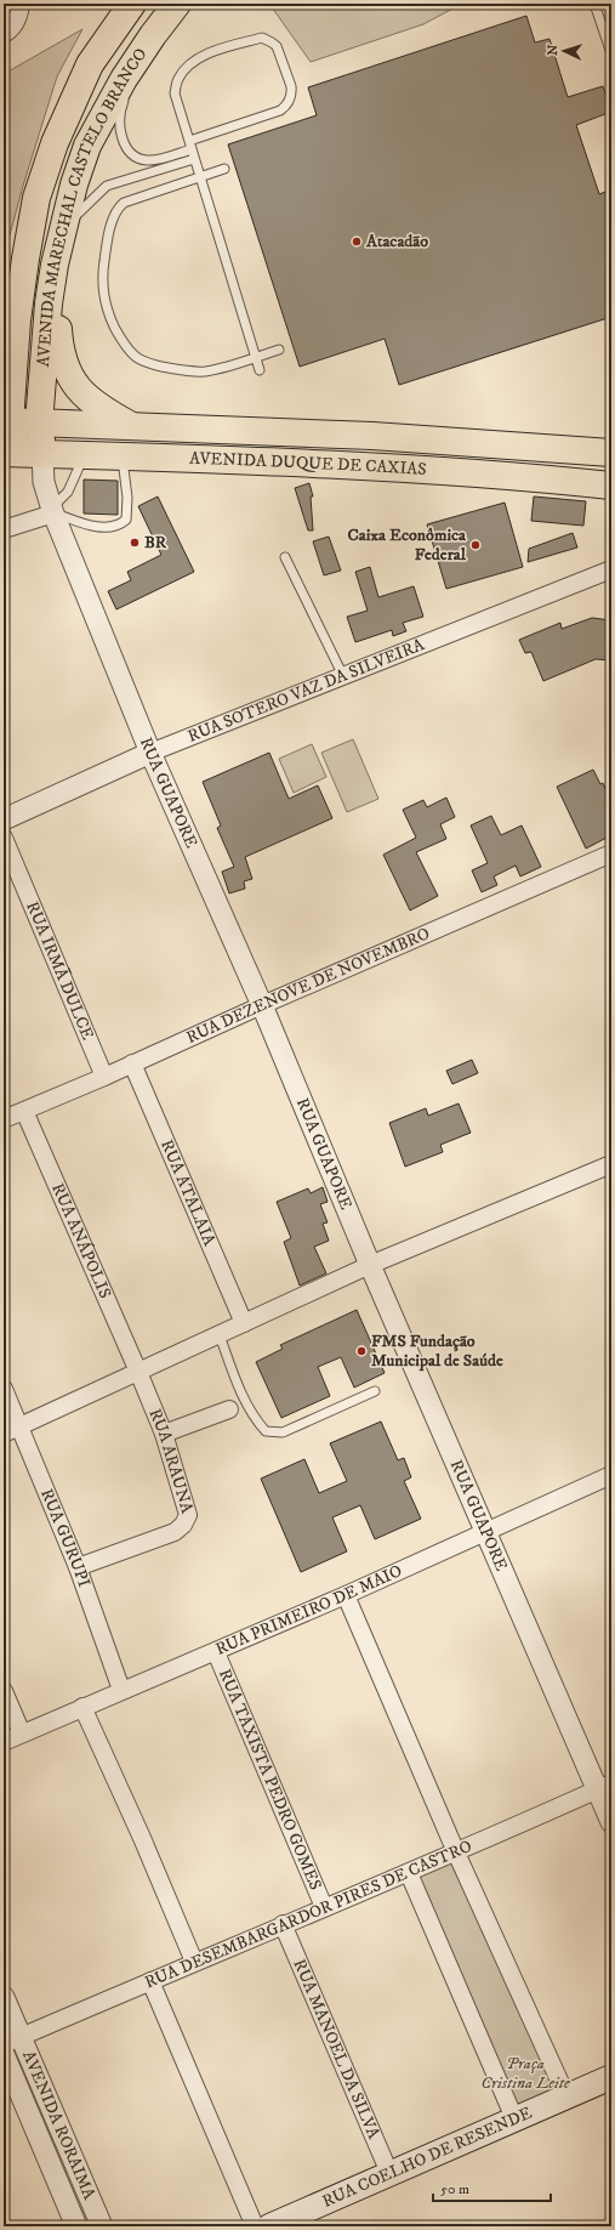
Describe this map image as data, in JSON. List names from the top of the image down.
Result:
{
  "streets": {
    "main road": ["AVENIDA MARECHAL CASTELO BRANCO", "AVENIDA DUQUE DE CAXIAS", "RUA COELHO DE RESENDE"],
    "street": [
      "RUA SOTERO VAZ DA SILVEIRA",
      "RUA GUAPORE",
      "RUA IRMÃ DULCE",
      "RUA DEZENOVE DE NOVEMBRO",
      "RUA ATALAIA",
      "RUA ANÁPOLIS",
      "RUA ARAUNA",
      "RUA GURUPI",
      "RUA PRIMEIRO DE MAIO",
      "RUA TAXISTA PEDRO GOMES",
      "RUA DESEMBARGARDOR PIRES DE CASTRO",
      "RUA MANOEL DA SILVA",
      "AVENIDA RORAIMA"
    ]
  },
  "crossings": [
    ["AVENIDA MARECHAL CASTELO BRANCO", "AVENIDA DUQUE DE CAXIAS"],
    ["AVENIDA MARECHAL CASTELO BRANCO", "RUA GUAPORE"],
    ["AVENIDA DUQUE DE CAXIAS", "RUA GUAPORE"],
    ["RUA SOTERO VAZ DA SILVEIRA", "RUA GUAPORE"],
    ["RUA GUAPORE", "RUA DEZENOVE DE NOVEMBRO"],
    ["RUA GUAPORE", "RUA PRIMEIRO DE MAIO"],
    ["RUA GUAPORE", "RUA DESEMBARGARDOR PIRES DE CASTRO"],
    ["RUA IRMÃ DULCE", "RUA DEZENOVE DE NOVEMBRO"],
    ["RUA DEZENOVE DE NOVEMBRO", "RUA ATALAIA"],
    ["RUA DEZENOVE DE NOVEMBRO", "RUA ANÁPOLIS"],
    ["RUA ANÁPOLIS", "RUA ARAUNA"],
    ["RUA ARAUNA", "RUA GURUPI"],
    ["RUA GURUPI", "RUA PRIMEIRO DE MAIO"],
    ["RUA PRIMEIRO DE MAIO", "RUA TAXISTA PEDRO GOMES"],
    ["RUA TAXISTA PEDRO GOMES", "RUA DESEMBARGARDOR PIRES DE CASTRO"],
    ["RUA DESEMBARGARDOR PIRES DE CASTRO", "RUA MANOEL DA SILVA"],
    ["RUA DESEMBARGARDOR PIRES DE CASTRO", "AVENIDA RORAIMA"],
    ["RUA MANOEL DA SILVA", "RUA COELHO DE RESENDE"]
  ],
  "parks": ["Praça Cristina Leite"],
  "places": [
    "Atacadão",
    "BR",
    "Caixa Econômica Federal",
    "FMS Fundação Municipal de Saúde"
  ],
  "scale_bar": "50 m",
  "north": "left"
}
